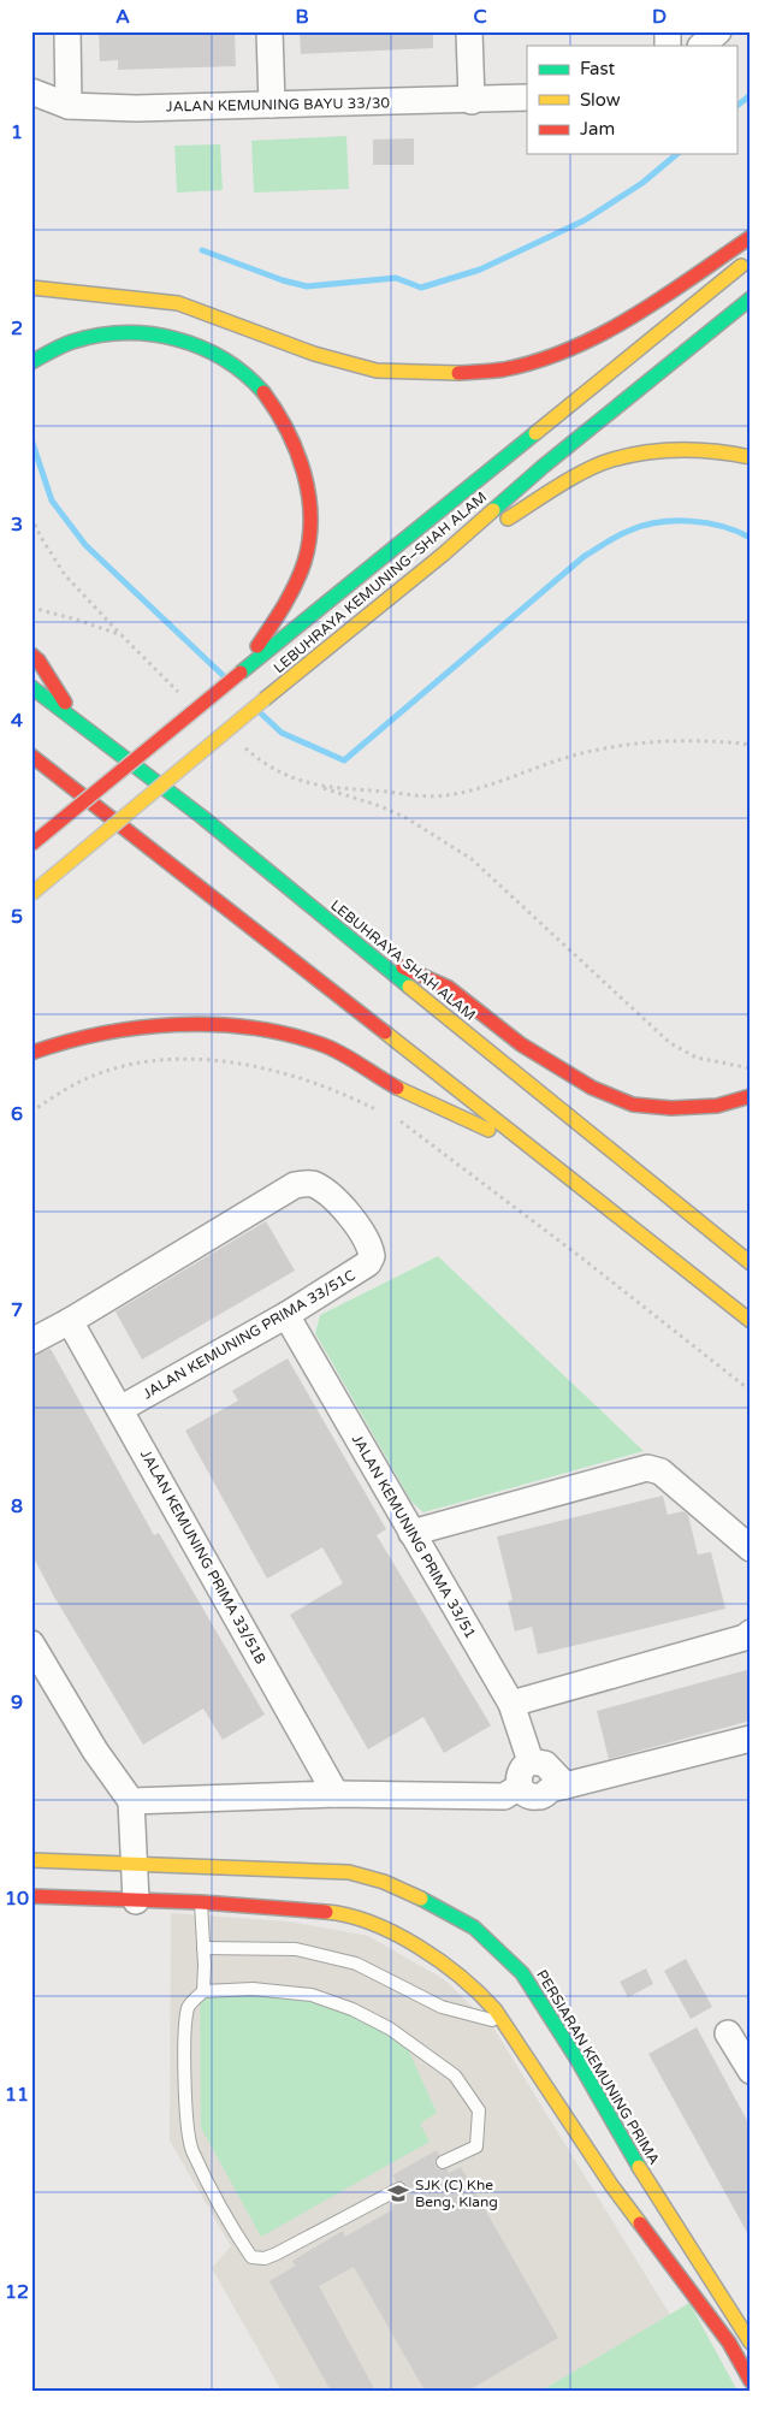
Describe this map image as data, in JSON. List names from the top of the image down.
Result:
{
  "streets": {
    "main road": ["LEBUHRAYA KEMUNING–SHAH ALAM", "LEBUHRAYA SHAH ALAM", "PERSIARAN KEMUNING PRIMA"],
    "street": [
      "JALAN KEMUNING BAYU 33/30",
      "JALAN KEMUNING PRIMA 33/51C",
      "JALAN KEMUNING PRIMA 33/51",
      "JALAN KEMUNING PRIMA 33/51B"
    ]
  },
  "crossings": [
    ["JALAN KEMUNING PRIMA 33/51C", "JALAN KEMUNING PRIMA 33/51"],
    ["JALAN KEMUNING PRIMA 33/51C", "JALAN KEMUNING PRIMA 33/51B"]
  ],
  "places": {
    "school or university": ["SJK (C) Khe Beng, Klang"]
  },
  "legend": ["Fast", "Slow", "Jam"],
  "grid": {
    "columns": [
      "A",
      "B",
      "C",
      "D"
    ],
    "rows": [
      "1",
      "2",
      "3",
      "4",
      "5",
      "6",
      "7",
      "8",
      "9",
      "10",
      "11",
      "12"
    ]
  }
}
